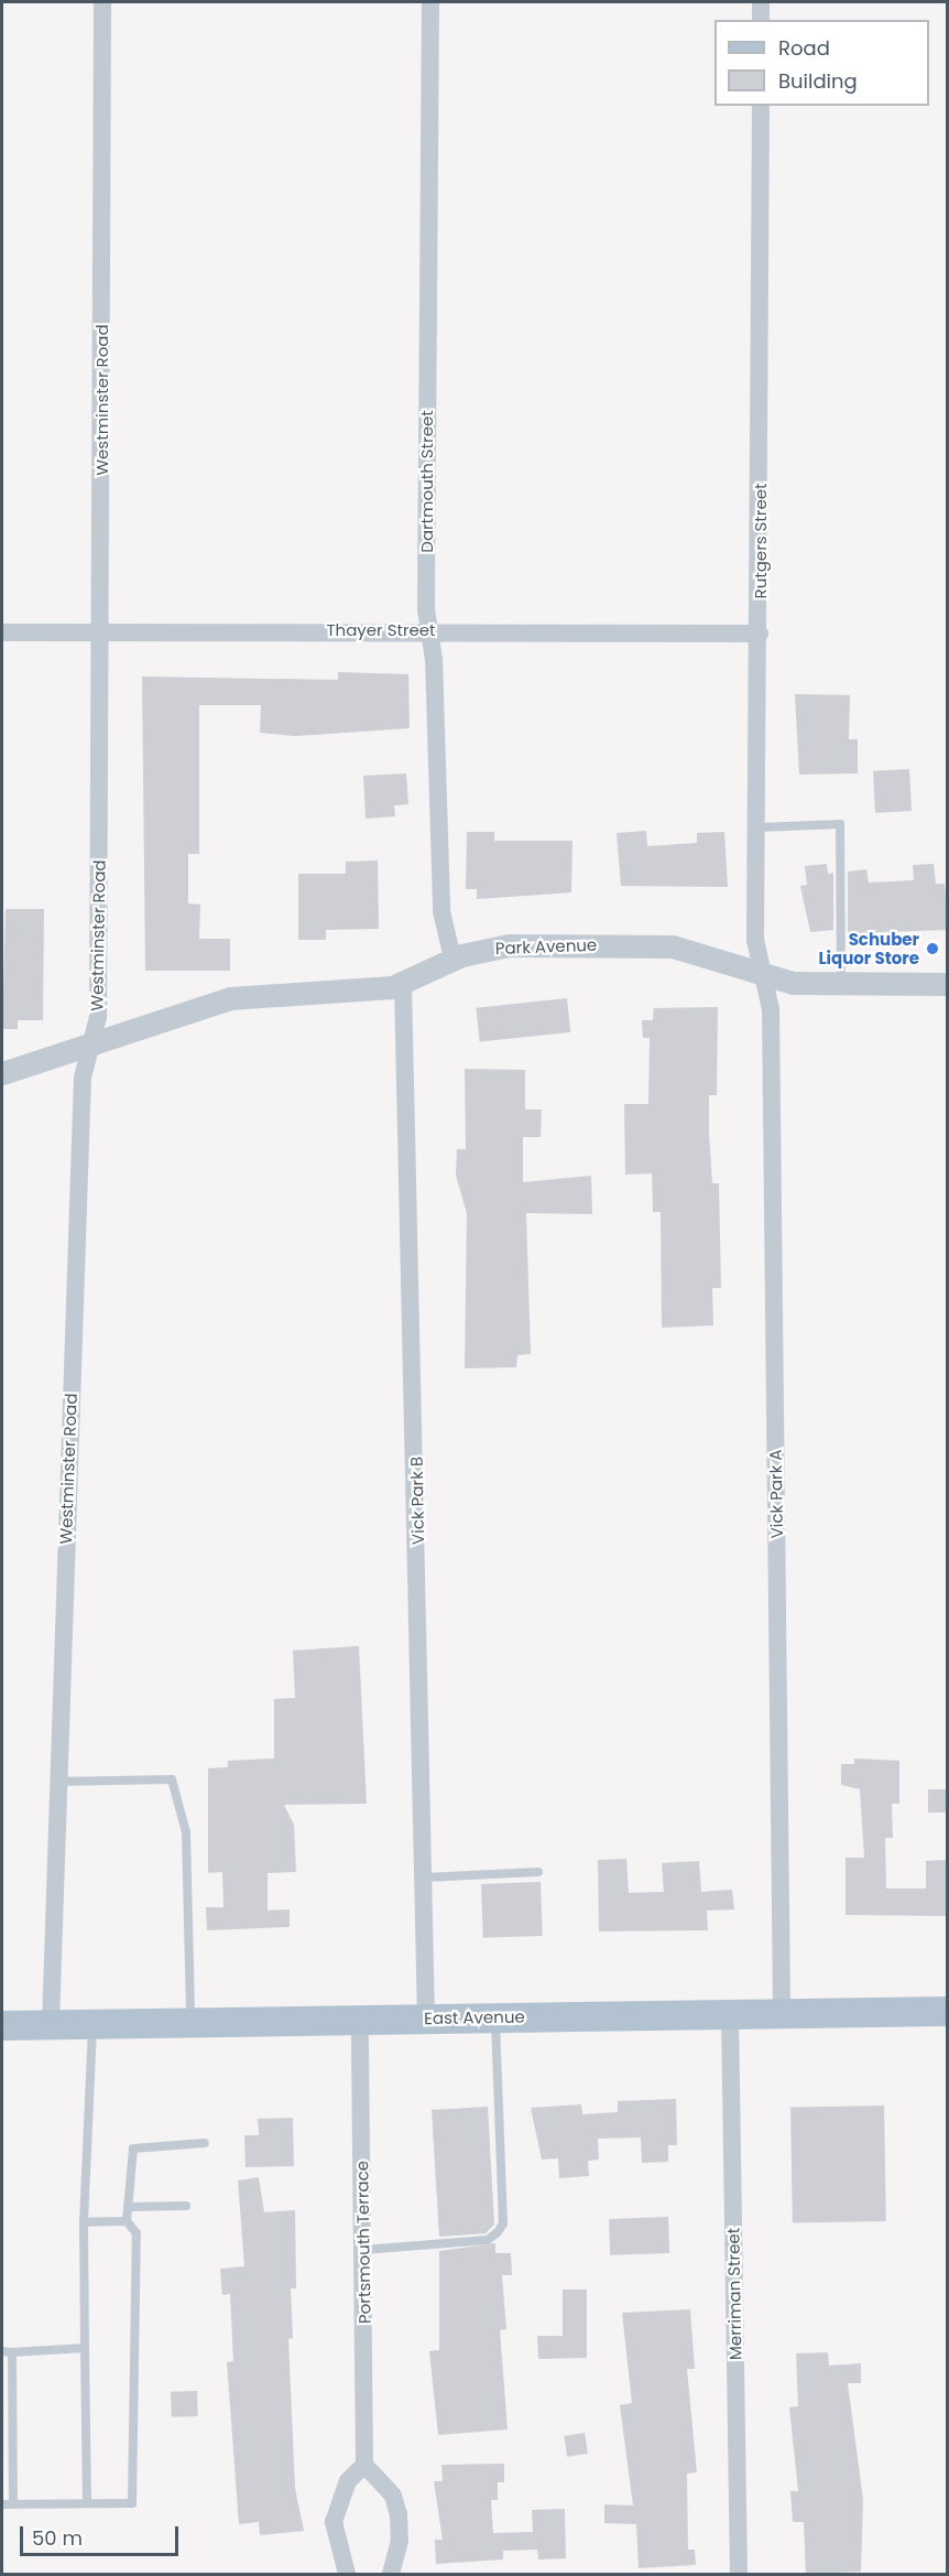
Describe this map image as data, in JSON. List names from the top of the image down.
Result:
{
  "streets": {
    "main road": ["East Avenue"],
    "street": [
      "Westminster Road",
      "Dartmouth Street",
      "Rutgers Street",
      "Thayer Street",
      "Park Avenue",
      "Vick Park A",
      "Vick Park B",
      "Portsmouth Terrace",
      "Merriman Street"
    ]
  },
  "crossings": [
    ["Westminster Road", "Thayer Street"],
    ["Westminster Road", "Park Avenue"],
    ["Westminster Road", "East Avenue"],
    ["Dartmouth Street", "Thayer Street"],
    ["Dartmouth Street", "Park Avenue"],
    ["Rutgers Street", "Thayer Street"],
    ["Rutgers Street", "Park Avenue"],
    ["Rutgers Street", "Vick Park A"],
    ["Park Avenue", "Vick Park A"],
    ["Park Avenue", "Vick Park B"],
    ["Vick Park A", "East Avenue"],
    ["Vick Park B", "East Avenue"],
    ["East Avenue", "Portsmouth Terrace"],
    ["East Avenue", "Merriman Street"]
  ],
  "places": ["Schuber Liquor Store"],
  "legend": ["Road", "Building"],
  "scale_bar": "50 m"
}
